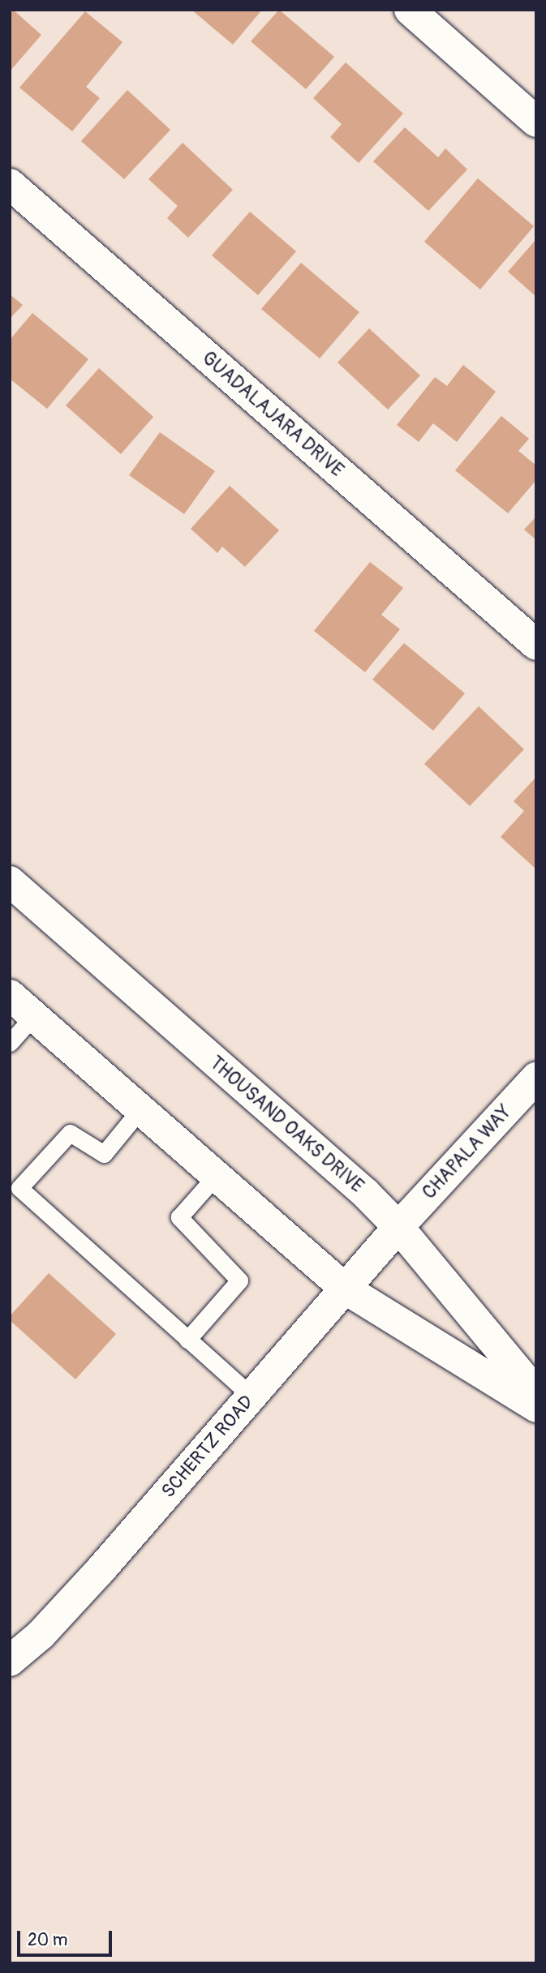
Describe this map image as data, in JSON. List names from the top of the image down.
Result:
{
  "streets": {
    "street": [
      "GUADALAJARA DRIVE",
      "THOUSAND OAKS DRIVE",
      "CHAPALA WAY",
      "SCHERTZ ROAD"
    ]
  },
  "crossings": [
    ["THOUSAND OAKS DRIVE", "CHAPALA WAY"],
    ["THOUSAND OAKS DRIVE", "SCHERTZ ROAD"],
    ["CHAPALA WAY", "SCHERTZ ROAD"]
  ],
  "scale_bar": "20 m"
}
